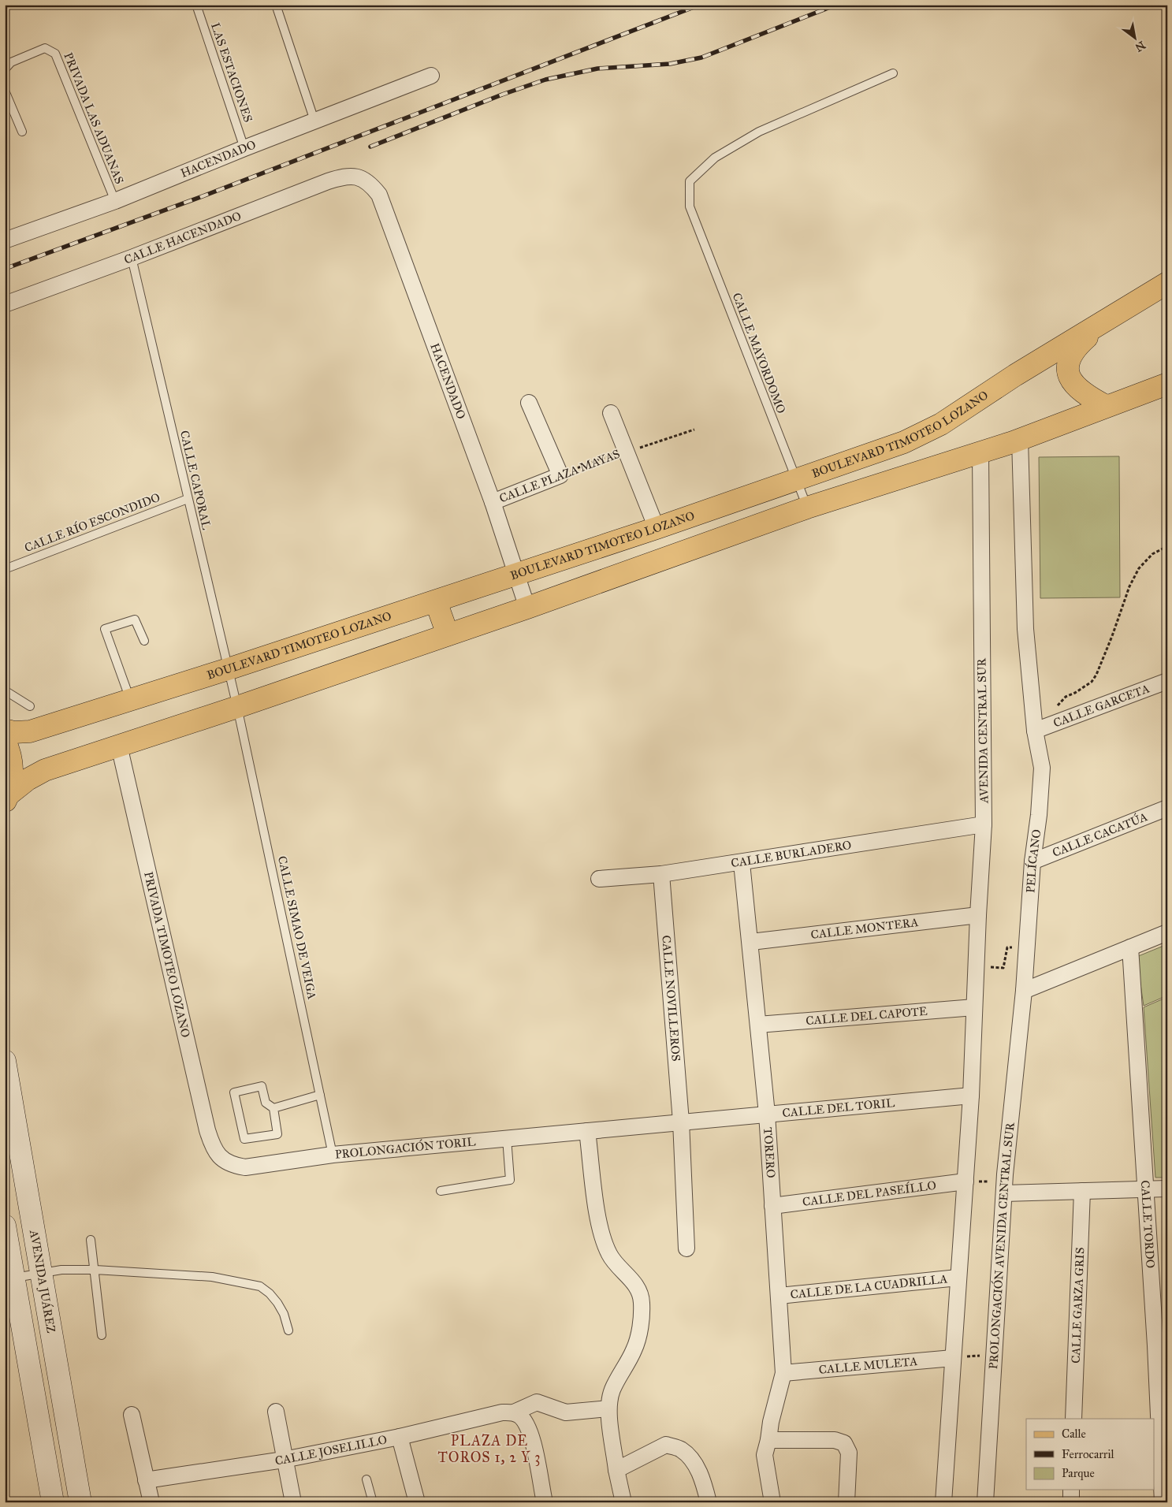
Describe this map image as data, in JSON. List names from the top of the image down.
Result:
{
  "streets": {
    "main road": ["BOULEVARD TIMOTEO LOZANO", "AVENIDA JUÁREZ"],
    "street": [
      "HACENDADO",
      "CALLE HACENDADO",
      "CALLE PLAZA MAYAS",
      "CALLE GARCETA",
      "AVENIDA CENTRAL SUR",
      "CALLE CACATÚA",
      "CALLE BURLADERO",
      "PELÍCANO",
      "CALLE MONTERA",
      "PRIVADA TIMOTEO LOZANO",
      "CALLE NOVILLEROS",
      "CALLE DEL CAPOTE",
      "CALLE DEL TORIL",
      "PROLONGACIÓN TORIL",
      "TORERO",
      "CALLE DEL PASEÍLLO",
      "CALLE TORDO",
      "PROLONGACIÓN AVENIDA CENTRAL SUR",
      "CALLE DE LA CUADRILLA",
      "CALLE GARZA GRIS",
      "CALLE MULETA",
      "CALLE JOSELILLO"
    ],
    "lane": [
      "LAS ESTACIONES",
      "PRIVADA LAS ADUANAS",
      "CALLE MAYORDOMO",
      "CALLE CAPORAL",
      "CALLE RÍO ESCONDIDO",
      "CALLE SIMAO DE VEIGA"
    ]
  },
  "crossings": [
    ["LAS ESTACIONES", "HACENDADO"],
    ["PRIVADA LAS ADUANAS", "HACENDADO"],
    ["HACENDADO", "CALLE HACENDADO"],
    ["HACENDADO", "BOULEVARD TIMOTEO LOZANO"],
    ["HACENDADO", "CALLE PLAZA MAYAS"],
    ["CALLE HACENDADO", "CALLE CAPORAL"],
    ["CALLE MAYORDOMO", "BOULEVARD TIMOTEO LOZANO"],
    ["BOULEVARD TIMOTEO LOZANO", "CALLE CAPORAL"],
    ["CALLE CAPORAL", "CALLE RÍO ESCONDIDO"],
    ["CALLE CAPORAL", "CALLE SIMAO DE VEIGA"],
    ["CALLE GARCETA", "PELÍCANO"],
    ["AVENIDA CENTRAL SUR", "CALLE BURLADERO"],
    ["AVENIDA CENTRAL SUR", "PELÍCANO"],
    ["AVENIDA CENTRAL SUR", "CALLE MONTERA"],
    ["AVENIDA CENTRAL SUR", "CALLE DEL CAPOTE"],
    ["CALLE CACATÚA", "PELÍCANO"],
    ["CALLE BURLADERO", "CALLE NOVILLEROS"],
    ["CALLE BURLADERO", "TORERO"],
    ["PELÍCANO", "PROLONGACIÓN AVENIDA CENTRAL SUR"],
    ["CALLE SIMAO DE VEIGA", "PROLONGACIÓN TORIL"],
    ["CALLE MONTERA", "TORERO"],
    ["PRIVADA TIMOTEO LOZANO", "PROLONGACIÓN TORIL"],
    ["CALLE NOVILLEROS", "CALLE DEL TORIL"],
    ["CALLE DEL CAPOTE", "TORERO"],
    ["CALLE DEL TORIL", "PROLONGACIÓN TORIL"],
    ["CALLE DEL TORIL", "TORERO"],
    ["TORERO", "CALLE DEL PASEÍLLO"],
    ["TORERO", "CALLE DE LA CUADRILLA"],
    ["TORERO", "CALLE MULETA"]
  ],
  "districts": ["PLAZA DE TOROS 1, 2 Y 3"],
  "legend": ["Calle", "Ferrocarril", "Parque"],
  "north": "bottom right"
}
